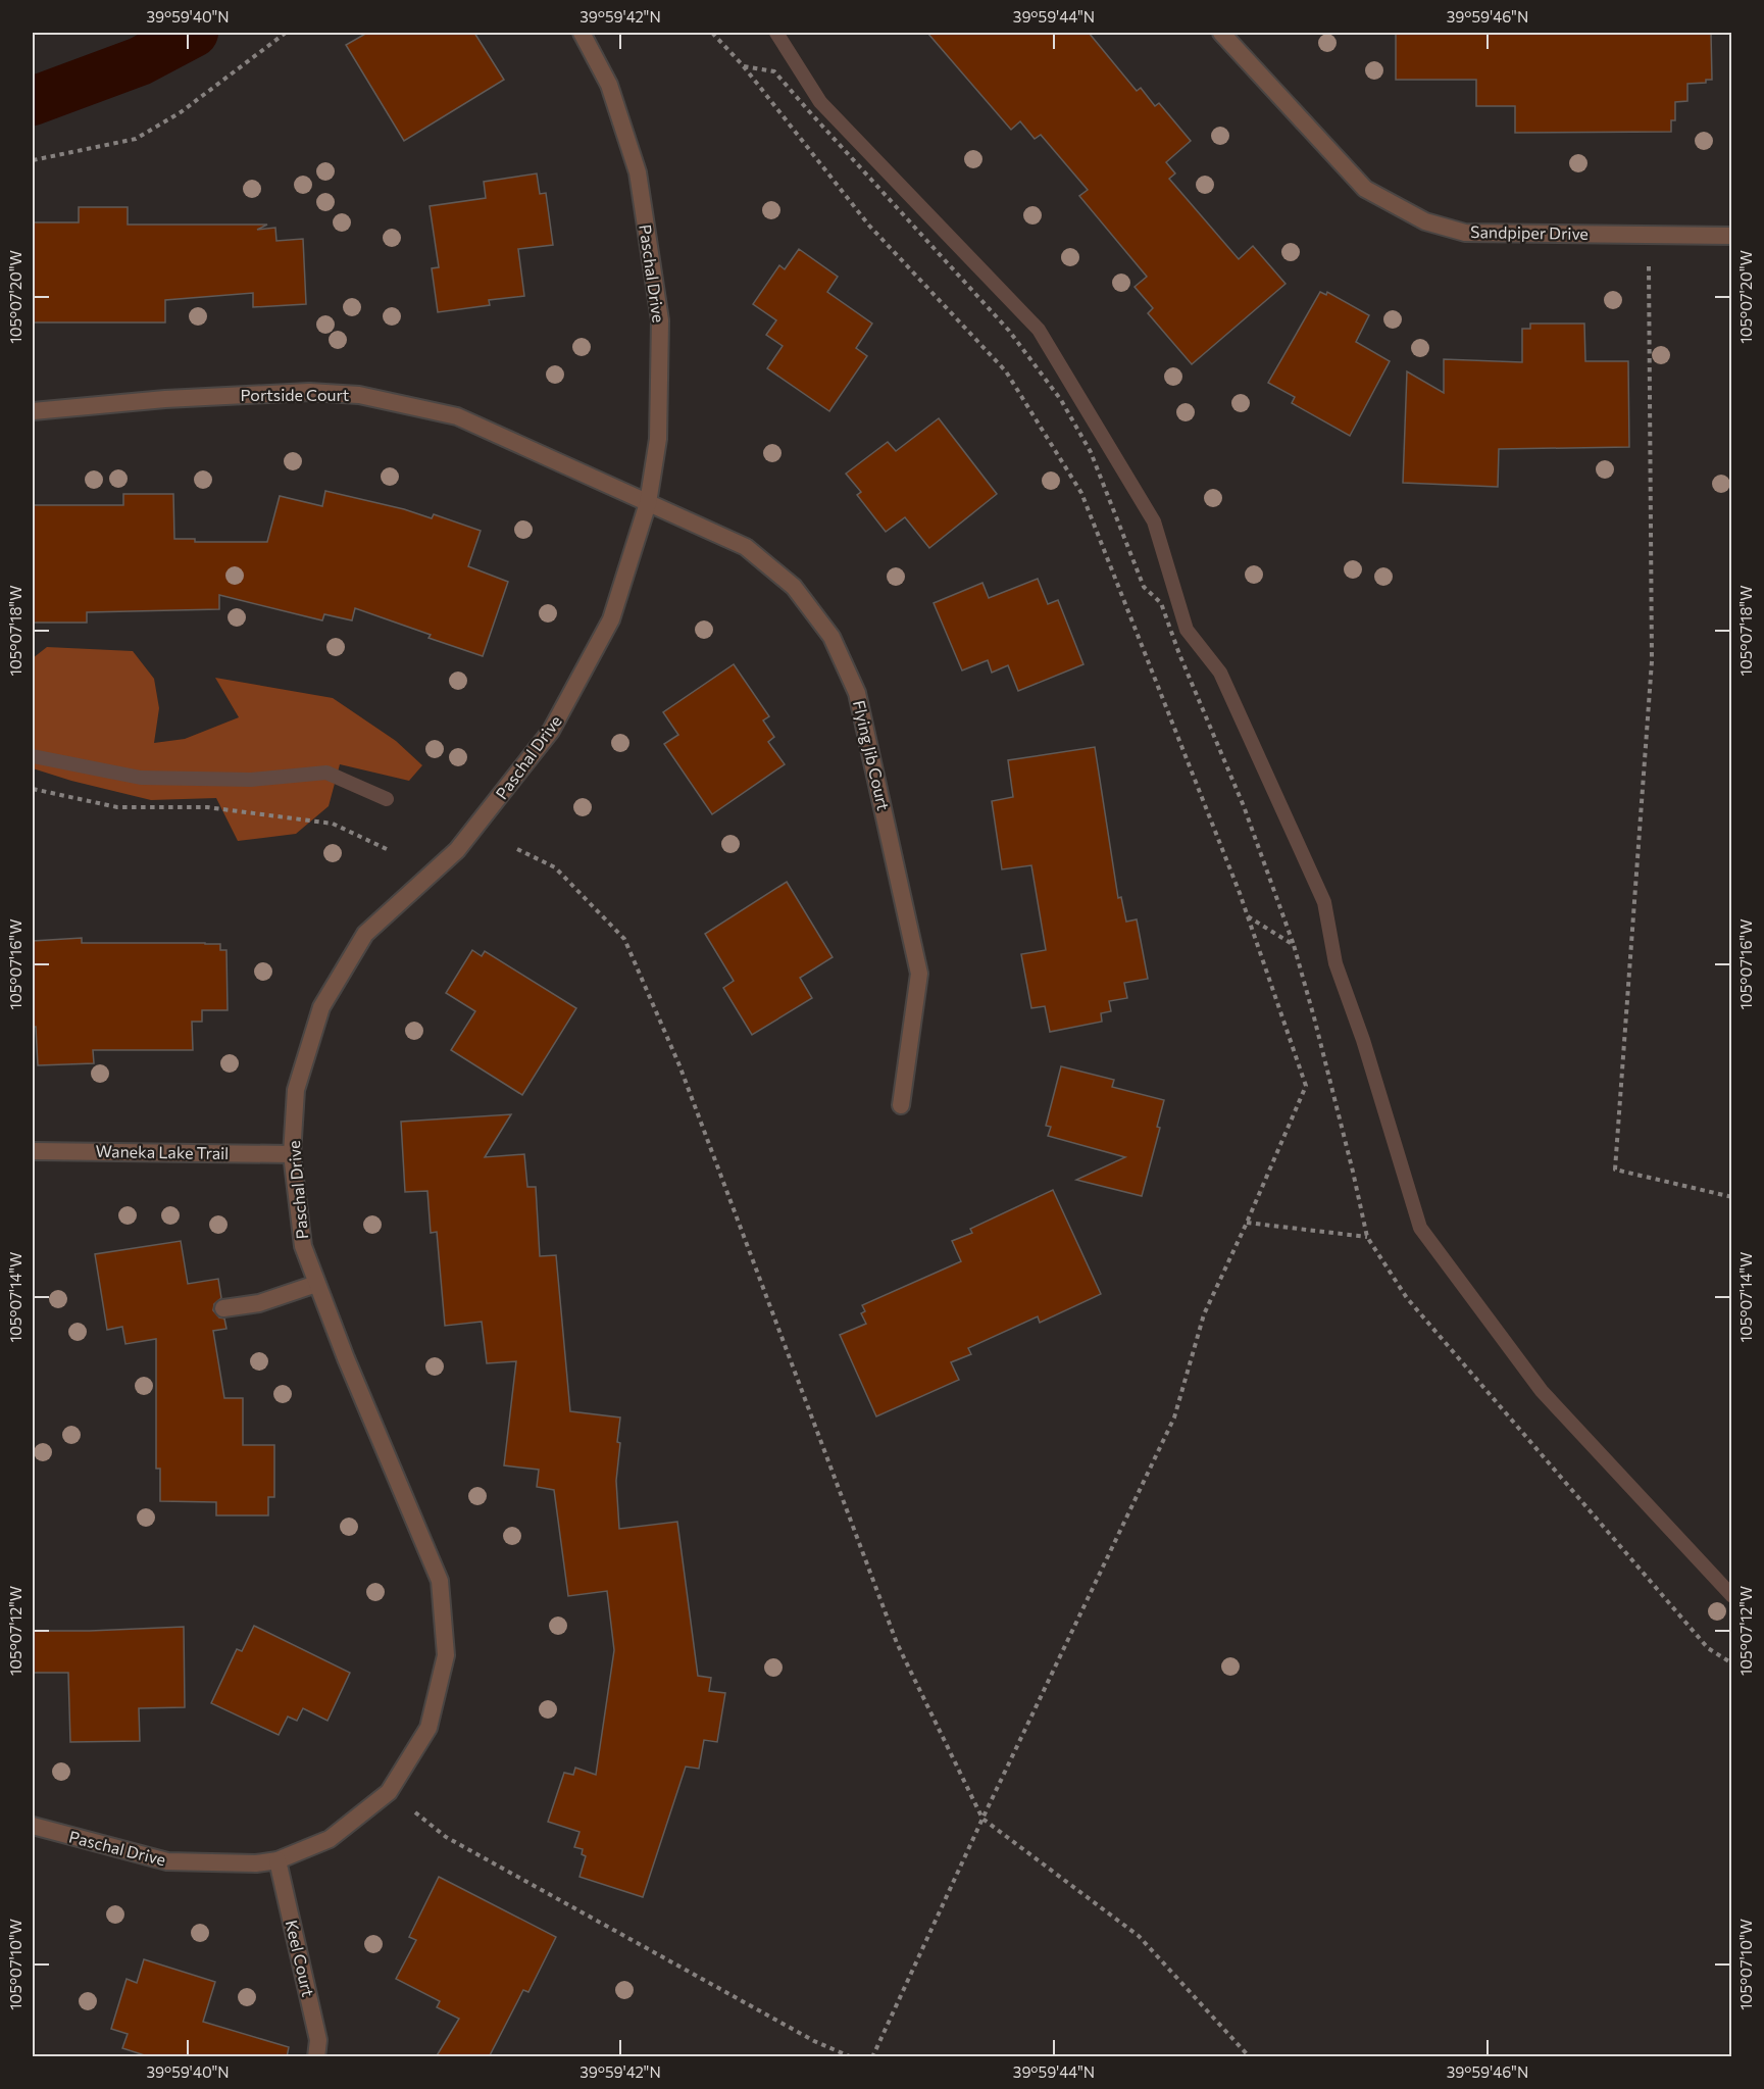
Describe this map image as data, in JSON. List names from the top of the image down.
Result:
{
  "streets": {
    "street": [
      "Sandpiper Drive",
      "Paschal Drive",
      "Portside Court",
      "Flying Jib Court",
      "Waneka Lake Trail",
      "Keel Court"
    ]
  },
  "crossings": [
    ["Paschal Drive", "Portside Court"],
    ["Paschal Drive", "Flying Jib Court"],
    ["Paschal Drive", "Waneka Lake Trail"],
    ["Paschal Drive", "Keel Court"],
    ["Portside Court", "Flying Jib Court"]
  ],
  "coordinates": [
    "39°59'40\"N",
    "39°59'42\"N",
    "39°59'44\"N",
    "39°59'46\"N",
    "105°07'20\"W",
    "105°07'18\"W",
    "105°07'16\"W",
    "105°07'14\"W",
    "105°07'12\"W",
    "105°07'10\"W"
  ]
}
